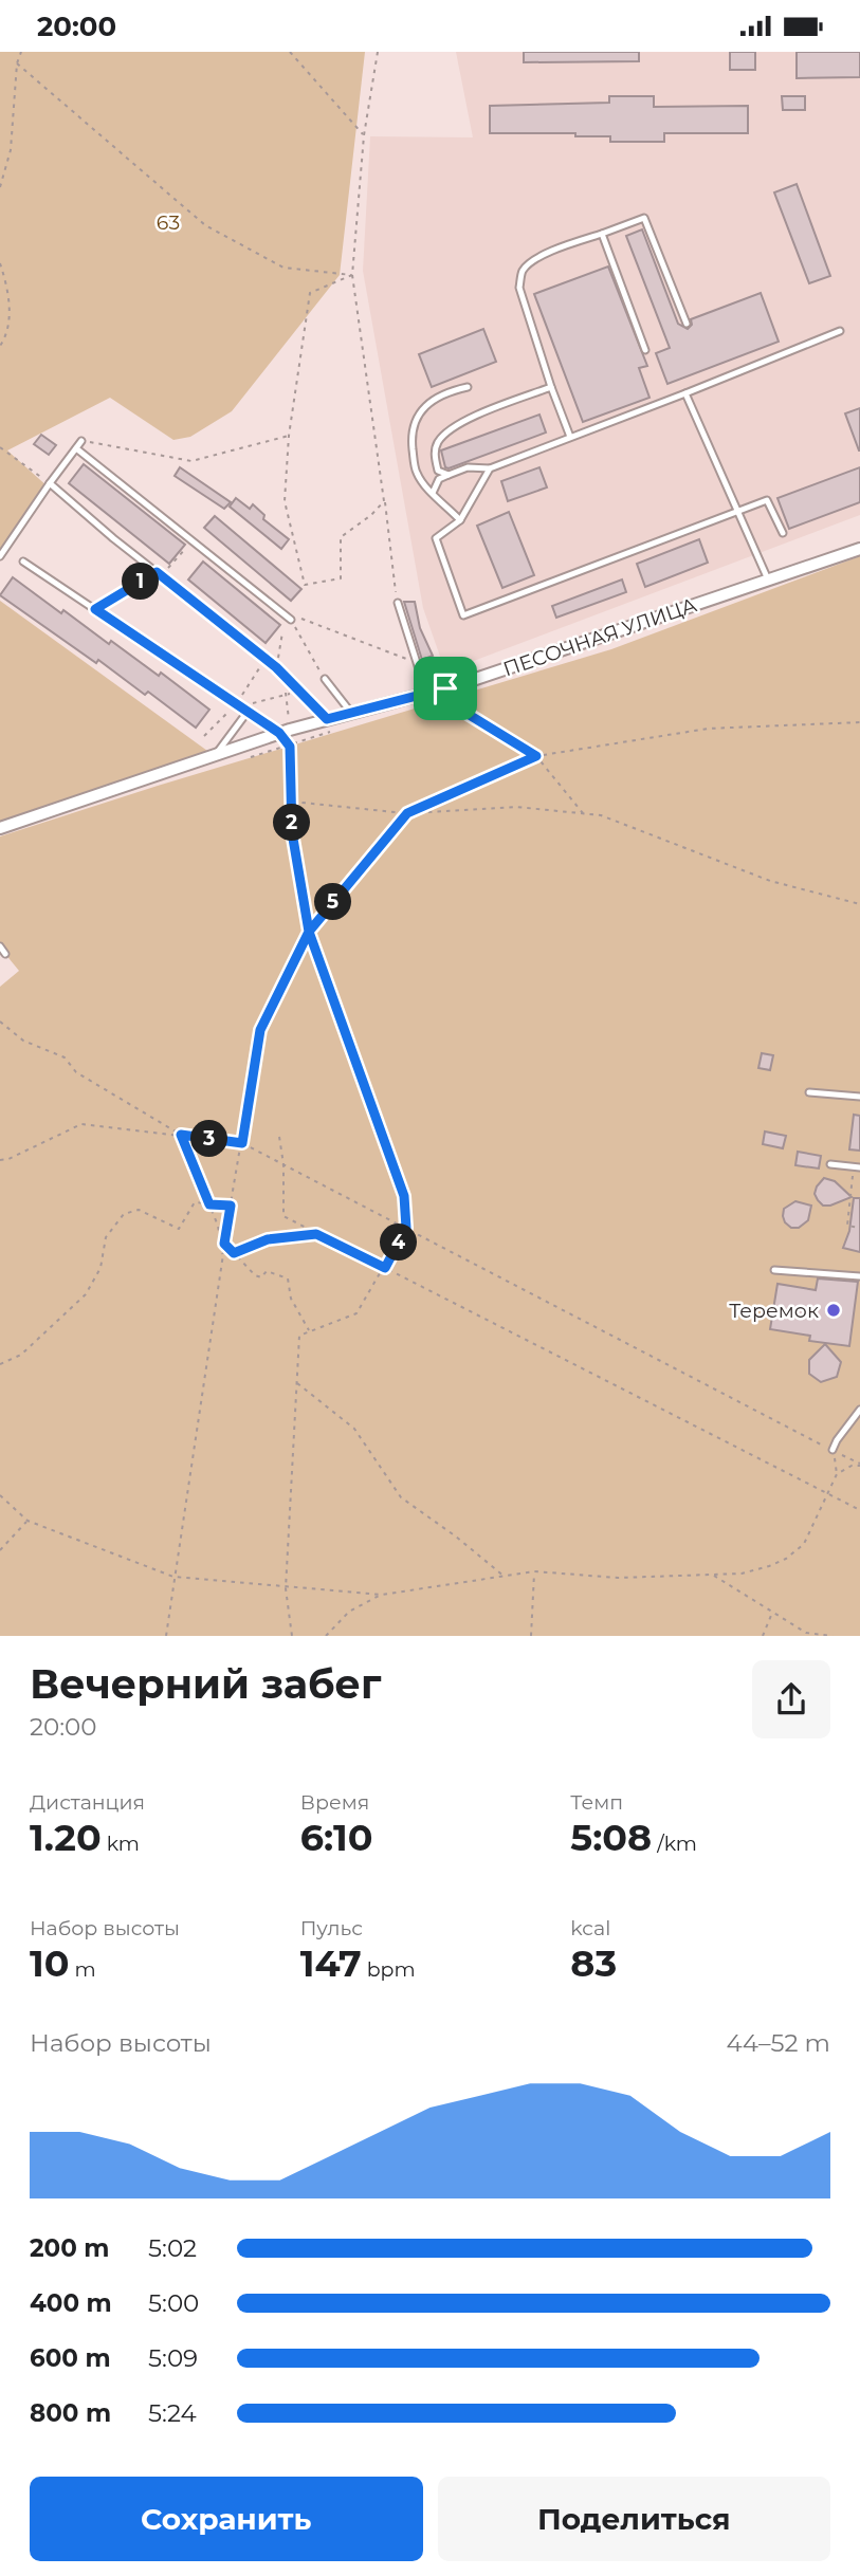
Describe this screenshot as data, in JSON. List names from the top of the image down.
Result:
{
  "streets": {
    "street": ["ПЕСОЧНАЯ УЛИЦА"]
  },
  "parks": ["63"],
  "places": ["Теремок"],
  "page": {
    "status": "20:00",
    "pins": [
      "1",
      "2",
      "5",
      "3",
      "4"
    ],
    "heading": ["Вечерний забег", "20:00"],
    "stats": [
      ["Дистанция", "1.20 km"],
      ["Время", "6:10"],
      ["Темп", "5:08 /km"],
      ["Набор высоты", "10 m"],
      ["Пульс", "147 bpm"],
      ["kcal", "83"]
    ],
    "chart": ["Набор высоты", "44–52 m"],
    "list": [
      {
        "name": "200 m",
        "note": "5:02"
      },
      {
        "name": "400 m",
        "note": "5:00"
      },
      {
        "name": "600 m",
        "note": "5:09"
      },
      {
        "name": "800 m",
        "note": "5:24"
      }
    ],
    "buttons": ["Сохранить", "Поделиться"]
  }
}
